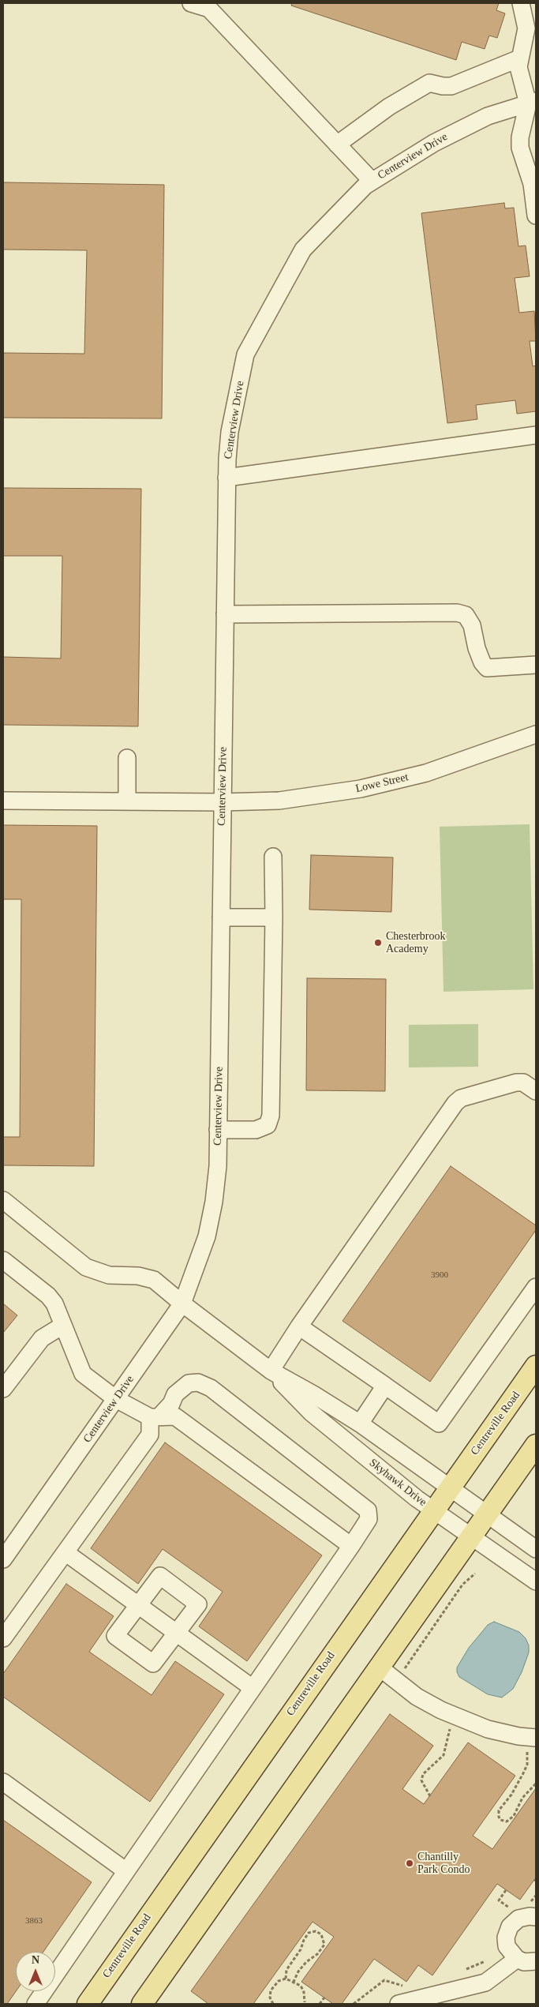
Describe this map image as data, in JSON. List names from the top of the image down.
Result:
{
  "streets": {
    "main road": ["Centreville Road"],
    "street": ["Centerview Drive", "Lowe Street", "Skyhawk Drive"]
  },
  "crossings": [
    ["Centerview Drive", "Lowe Street"],
    ["Centerview Drive", "Skyhawk Drive"],
    ["Centreville Road", "Skyhawk Drive"]
  ],
  "places": ["Chesterbrook Academy", "Chantilly Park Condo"],
  "house_numbers": ["3900", "3863"],
  "north": "top"
}
